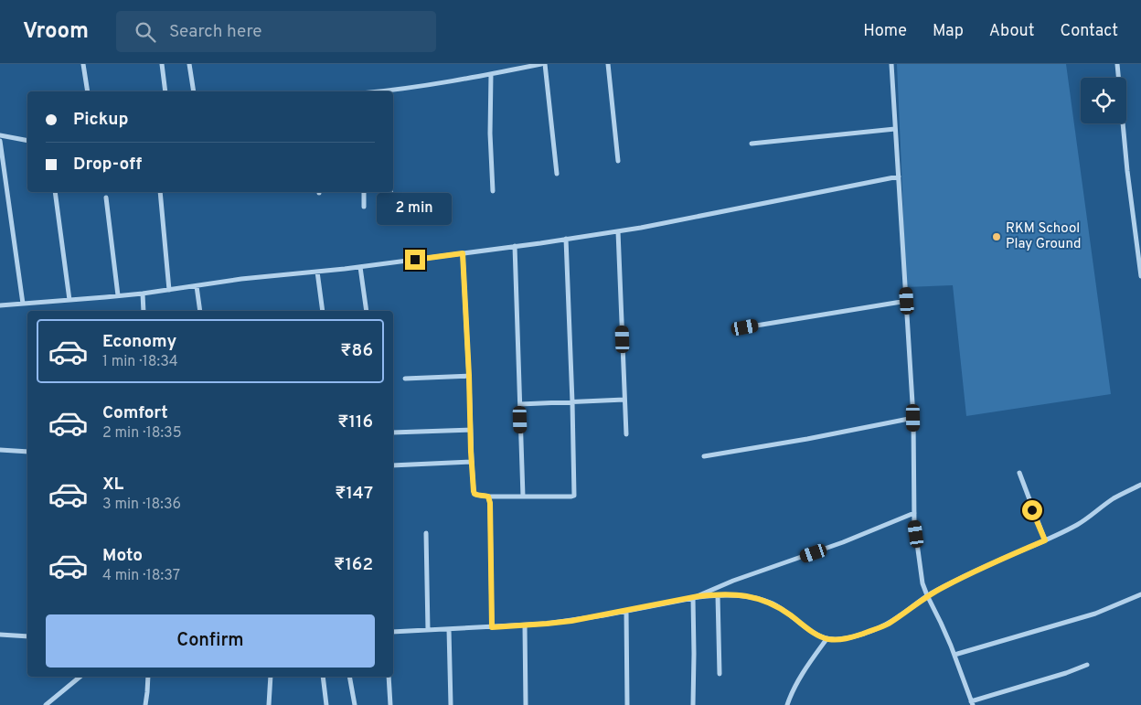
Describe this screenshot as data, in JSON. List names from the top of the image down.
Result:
{
  "places": ["RKM School Play Ground"],
  "page": {
    "header": "Vroom",
    "search": "Search here",
    "nav": [
      "Home",
      "Map",
      "About",
      "Contact"
    ],
    "banner": ["Pickup", "Drop-off"],
    "bubble": "2 min",
    "list": [
      {
        "name": "Economy",
        "note": "1 min · 18:34",
        "value": "₹86"
      },
      {
        "name": "Comfort",
        "note": "2 min · 18:35",
        "value": "₹116"
      },
      {
        "name": "XL",
        "note": "3 min · 18:36",
        "value": "₹147"
      },
      {
        "name": "Moto",
        "note": "4 min · 18:37",
        "value": "₹162"
      }
    ],
    "buttons": "Confirm"
  }
}
